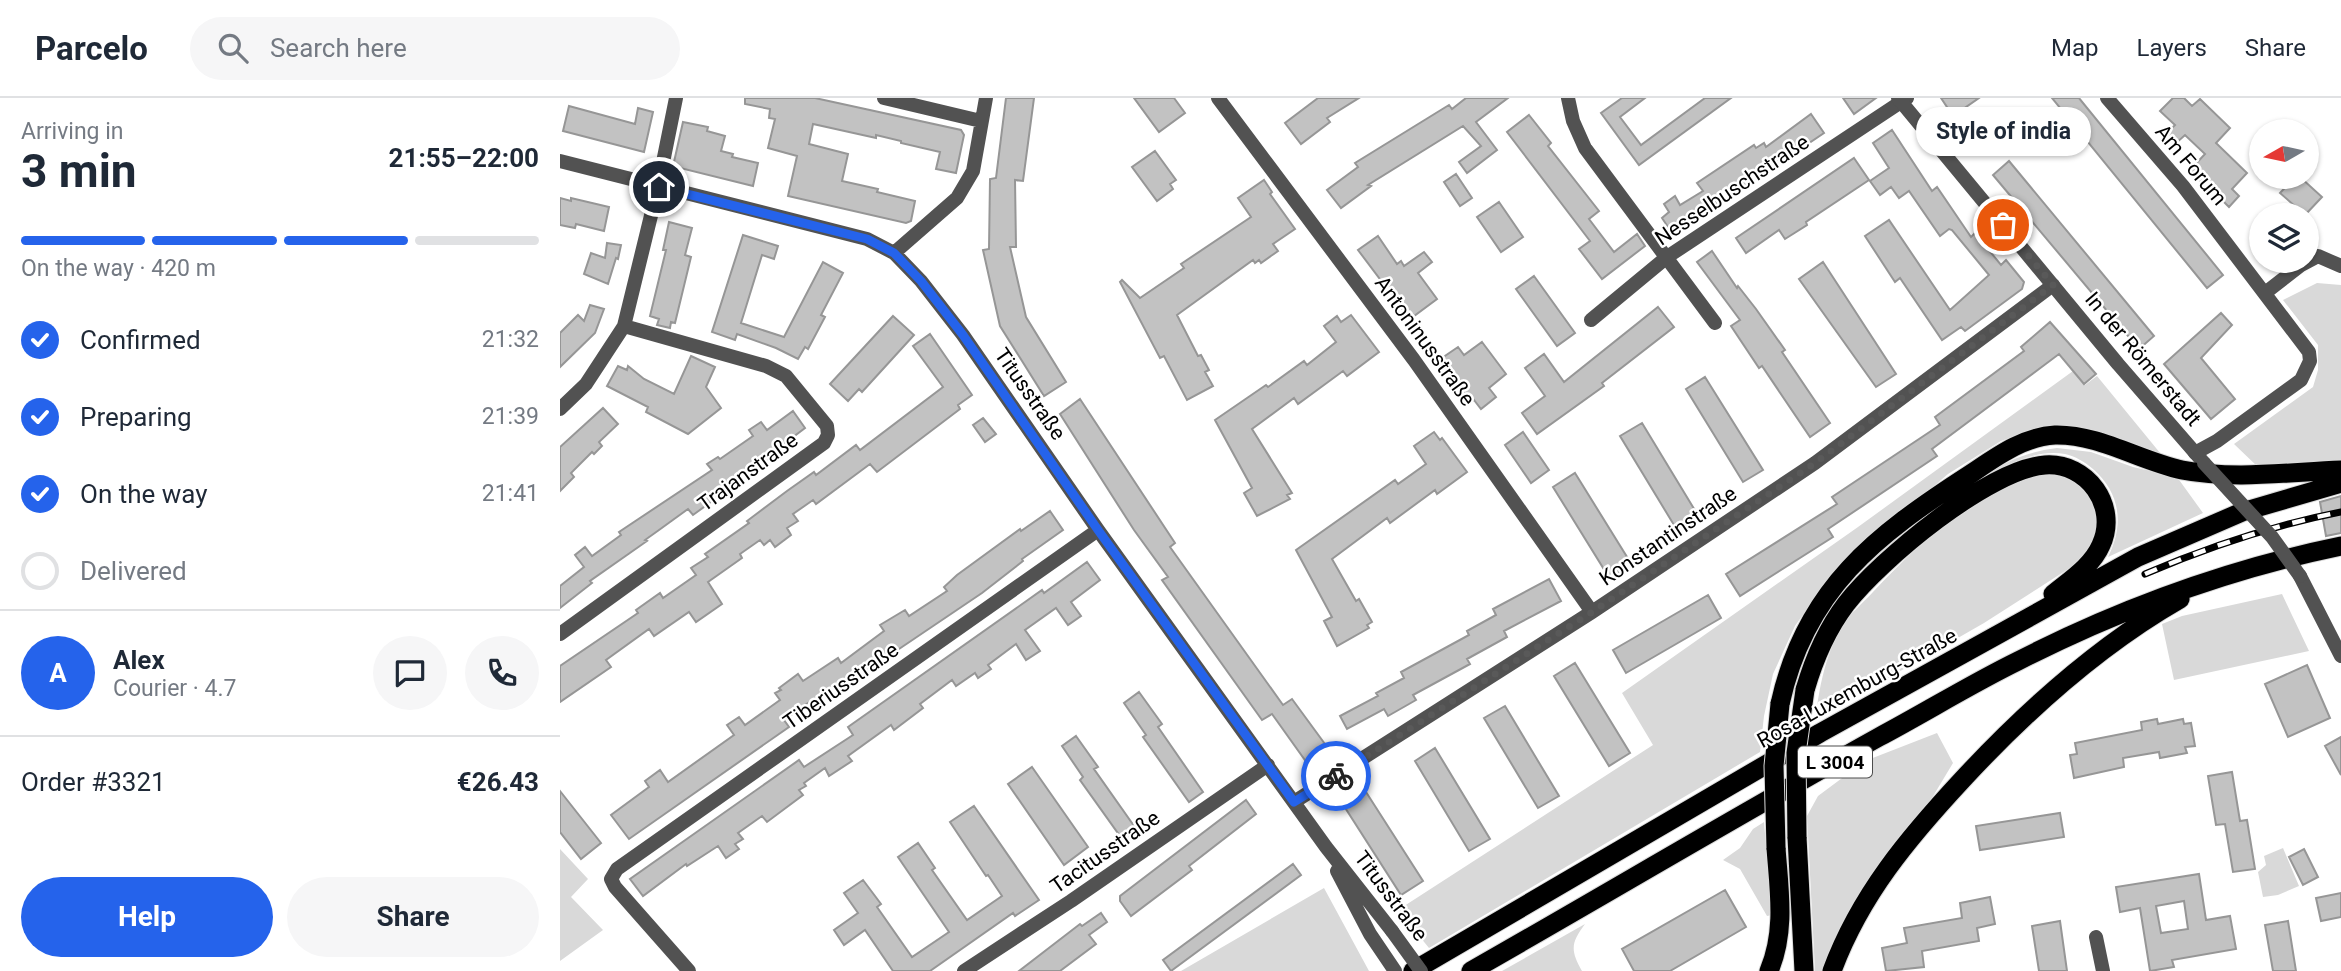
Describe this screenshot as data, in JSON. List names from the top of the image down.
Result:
{
  "streets": {
    "highway": ["Rosa-Luxemburg-Straße", "L 3004"],
    "street": [
      "Am Forum",
      "Nesselbuschstraße",
      "Antoninusstraße",
      "In der Römerstadt",
      "Titusstraße",
      "Trajanstraße",
      "Konstantinstraße",
      "Tiberiusstraße",
      "Tacitusstraße"
    ]
  },
  "crossings": [
    ["Am Forum", "In der Römerstadt"],
    ["Nesselbuschstraße", "In der Römerstadt"],
    ["Antoninusstraße", "Konstantinstraße"],
    ["In der Römerstadt", "Konstantinstraße"],
    ["Titusstraße", "Konstantinstraße"],
    ["Titusstraße", "Tiberiusstraße"],
    ["Titusstraße", "Tacitusstraße"]
  ],
  "places": ["Style of india"],
  "north": "left",
  "page": {
    "header": "Parcelo",
    "search": "Search here",
    "nav": ["Map", "Layers", "Share"],
    "heading": ["3 min", "Arriving in", "21:55–22:00"],
    "panel": [
      "Alex",
      "Courier · 4.7",
      "Order #3321",
      "€26.43"
    ],
    "bubble": "Style of india",
    "bar": "On the way · 420 m",
    "list": [
      ["Confirmed", "21:32"],
      ["Preparing", "21:39"],
      ["On the way", "21:41"],
      "Delivered"
    ],
    "round": "A",
    "buttons": ["Help", "Share"]
  }
}
